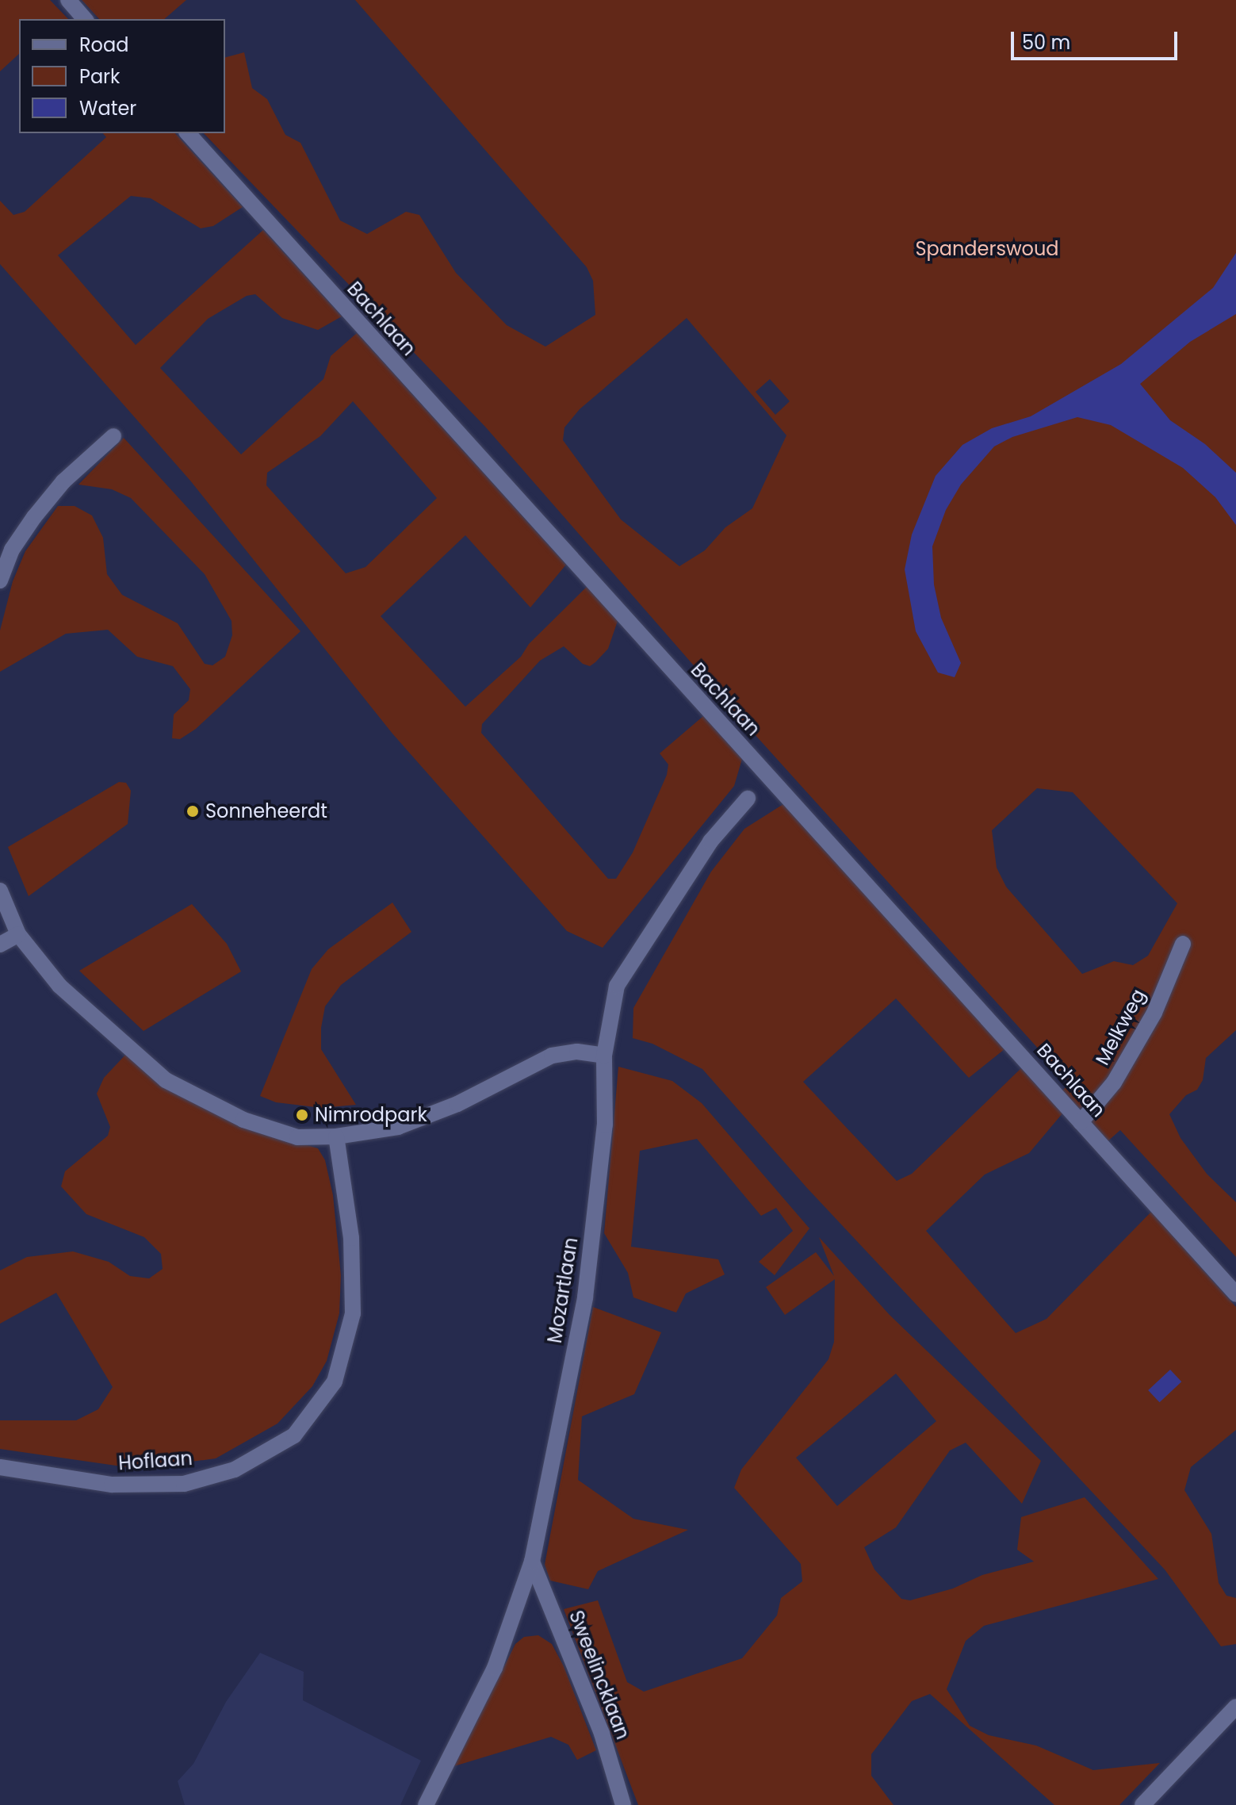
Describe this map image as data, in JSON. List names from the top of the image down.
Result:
{
  "streets": {
    "street": [
      "Bachlaan",
      "Melkweg",
      "Mozartlaan",
      "Hoflaan",
      "Sweelincklaan"
    ]
  },
  "crossings": [
    ["Bachlaan", "Melkweg"],
    ["Mozartlaan", "Sweelincklaan"]
  ],
  "parks": ["Spanderswoud"],
  "places": ["Sonneheerdt", "Nimrodpark"],
  "legend": ["Road", "Park", "Water"],
  "scale_bar": "50 m"
}
